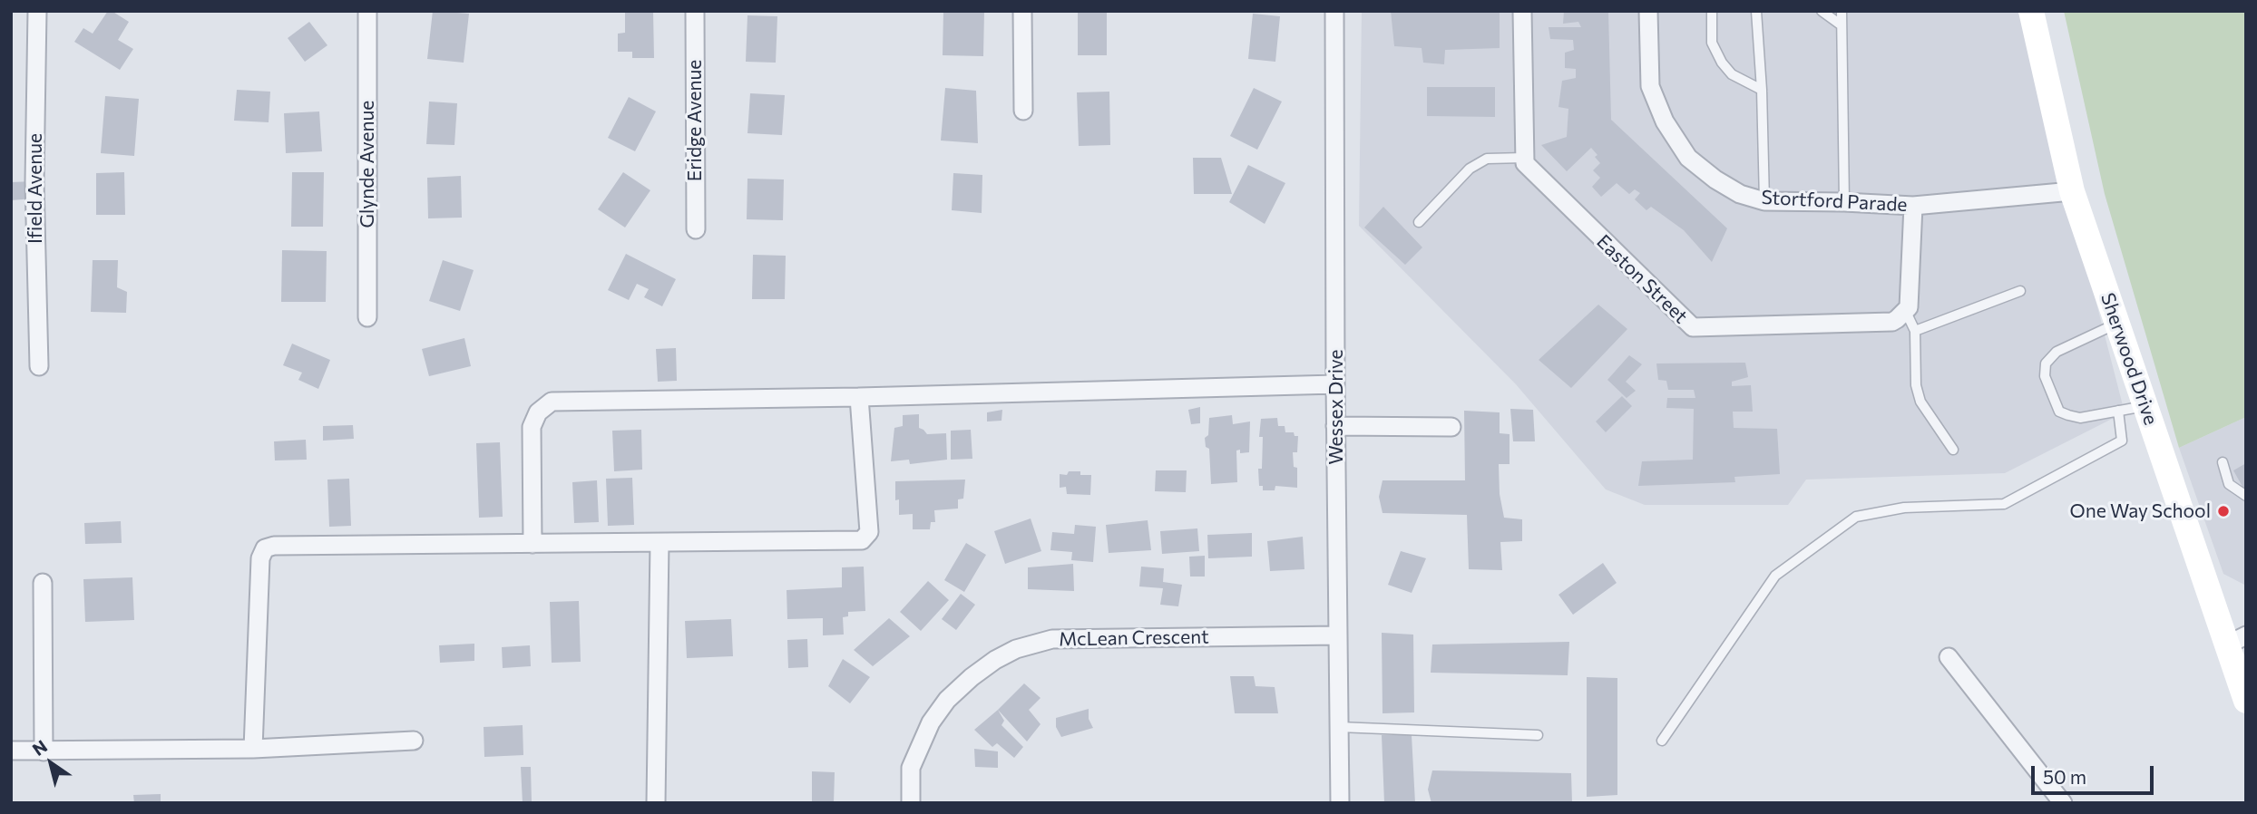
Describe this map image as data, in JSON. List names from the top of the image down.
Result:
{
  "streets": {
    "street": [
      "Eridge Avenue",
      "Glynde Avenue",
      "Ifield Avenue",
      "Stortford Parade",
      "Easton Street",
      "Sherwood Drive",
      "Wessex Drive",
      "McLean Crescent"
    ]
  },
  "crossings": [
    ["Stortford Parade", "Sherwood Drive"],
    ["Wessex Drive", "McLean Crescent"]
  ],
  "places": ["One Way School"],
  "scale_bar": "50 m",
  "north": "top left"
}
